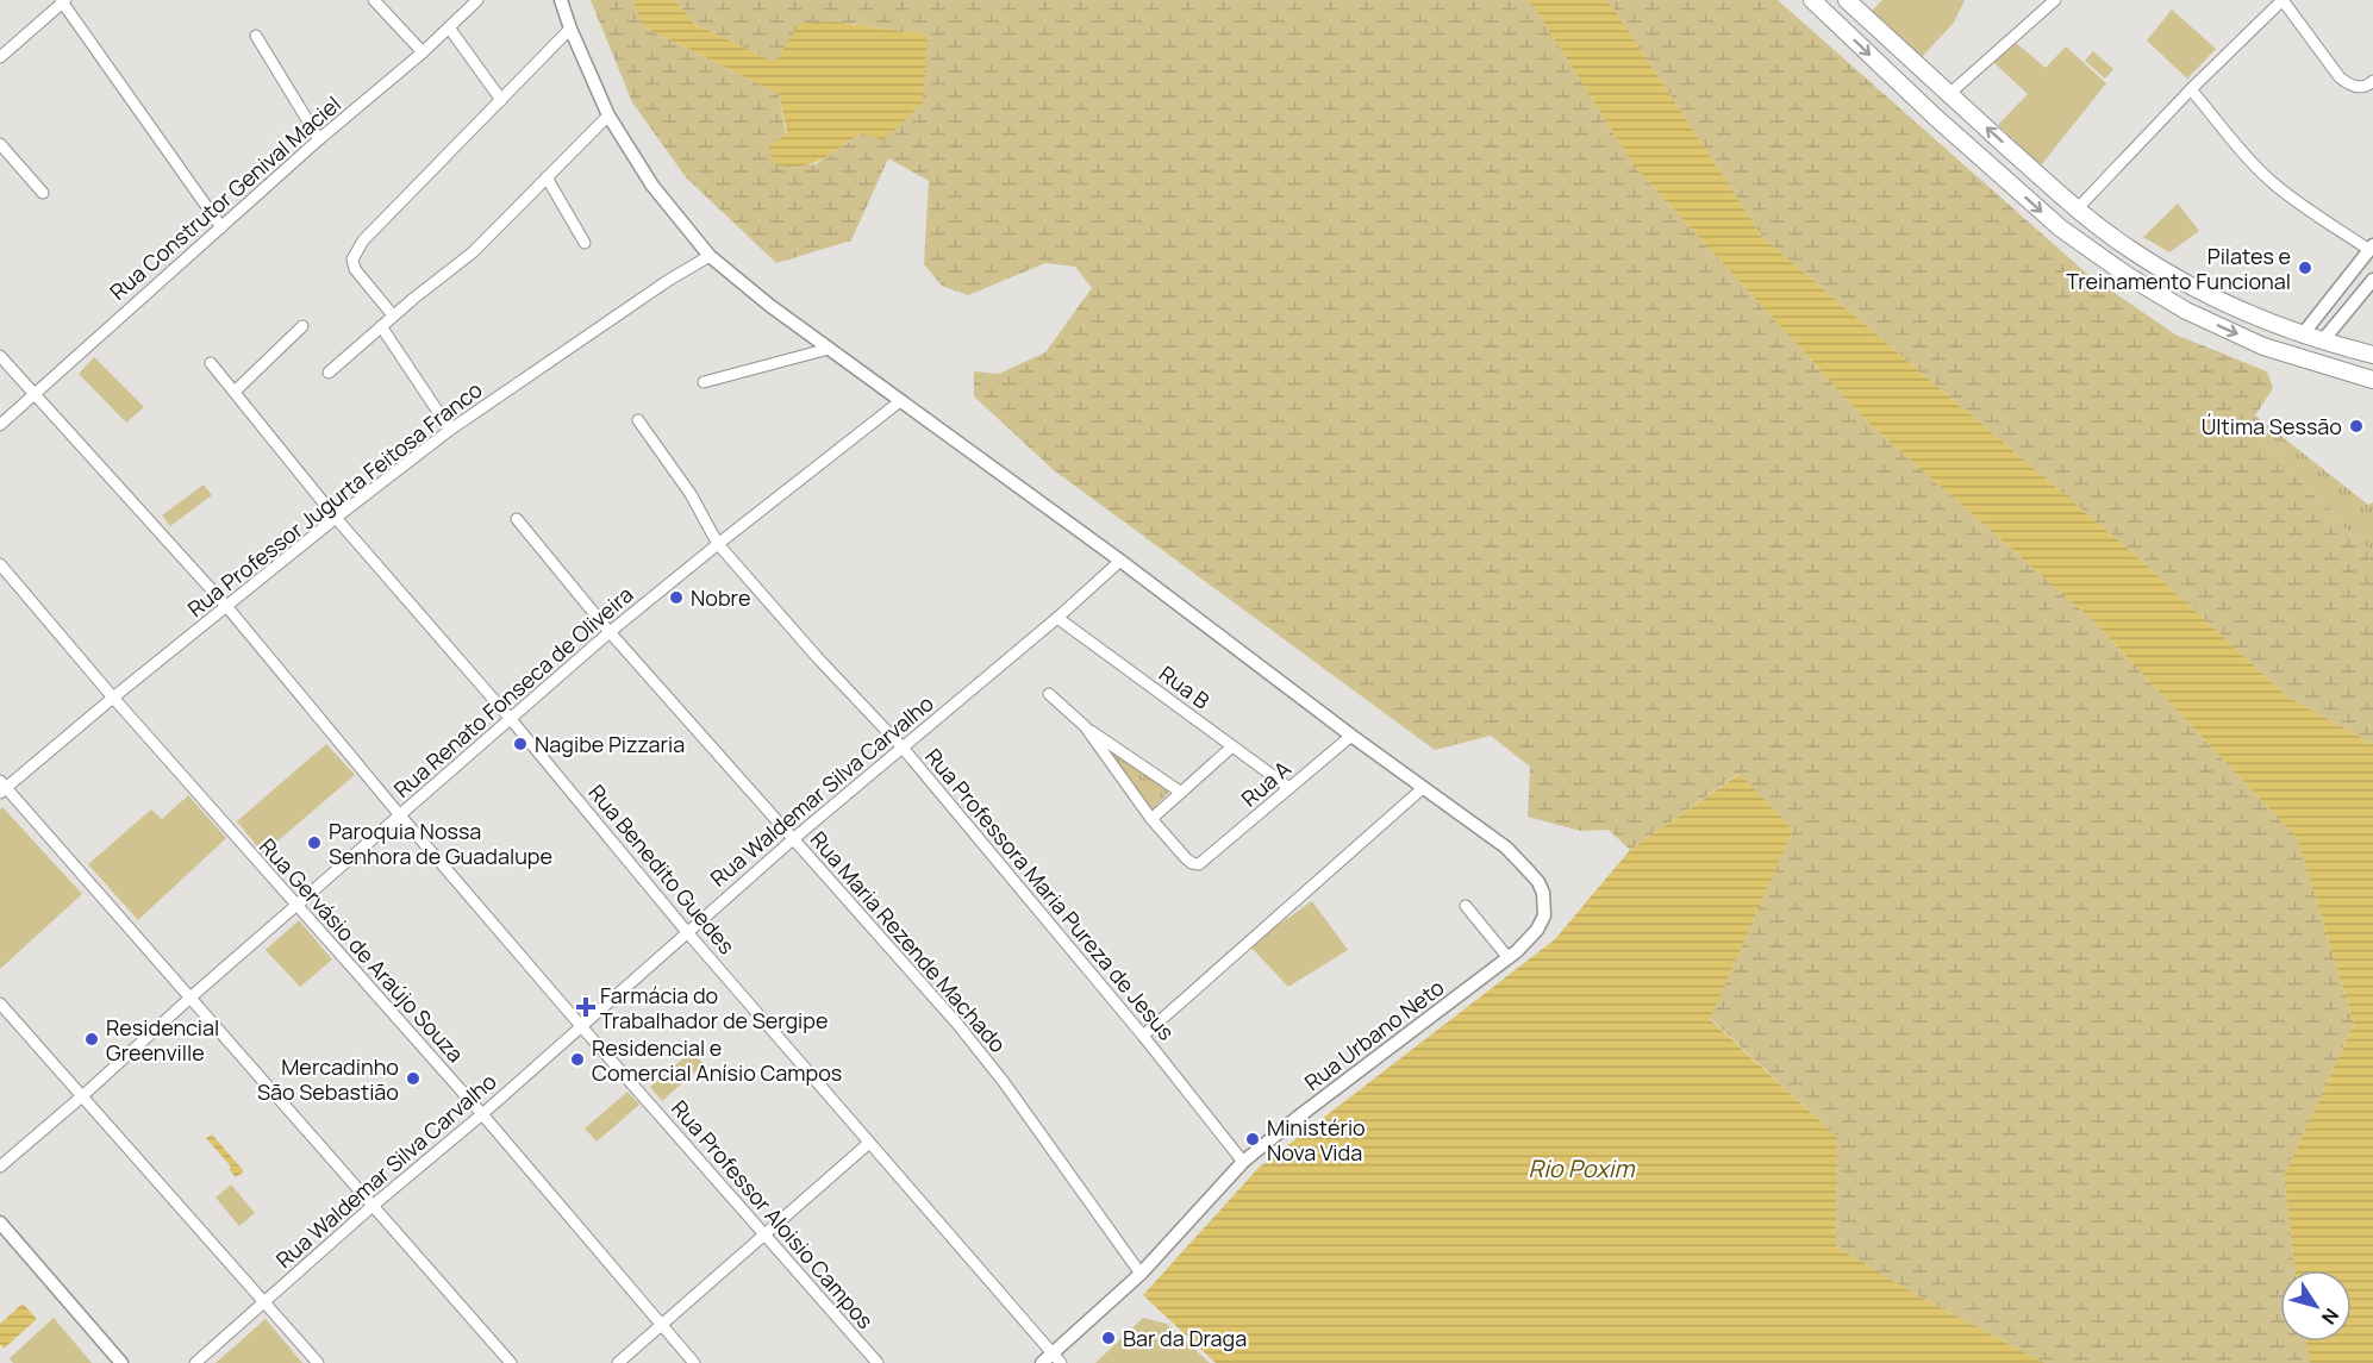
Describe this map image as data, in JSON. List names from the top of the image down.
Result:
{
  "streets": {
    "street": [
      "Rua Construtor Genival Maciel",
      "Rua Professor Jugurta Feitosa Franco",
      "Rua B",
      "Rua Renato Fonseca de Oliveira",
      "Rua A",
      "Rua Waldemar Silva Carvalho",
      "Rua Benedito Guedes",
      "Rua Professora Maria Pureza de Jesus",
      "Rua Maria Rezende Machado",
      "Rua Gervásio de Araújo Souza",
      "Rua Urbano Neto",
      "Rua Professor Aloisio Campos"
    ]
  },
  "crossings": [
    ["Rua Construtor Genival Maciel", "Rua Professor Aloisio Campos"],
    ["Rua Professor Jugurta Feitosa Franco", "Rua Benedito Guedes"],
    ["Rua Professor Jugurta Feitosa Franco", "Rua Gervásio de Araújo Souza"],
    ["Rua Professor Jugurta Feitosa Franco", "Rua Professor Aloisio Campos"],
    ["Rua B", "Rua A"],
    ["Rua B", "Rua Waldemar Silva Carvalho"],
    ["Rua Renato Fonseca de Oliveira", "Rua Benedito Guedes"],
    ["Rua Renato Fonseca de Oliveira", "Rua Professora Maria Pureza de Jesus"],
    ["Rua Renato Fonseca de Oliveira", "Rua Maria Rezende Machado"],
    ["Rua Renato Fonseca de Oliveira", "Rua Gervásio de Araújo Souza"],
    ["Rua Renato Fonseca de Oliveira", "Rua Professor Aloisio Campos"],
    ["Rua Waldemar Silva Carvalho", "Rua Benedito Guedes"],
    ["Rua Waldemar Silva Carvalho", "Rua Professora Maria Pureza de Jesus"],
    ["Rua Waldemar Silva Carvalho", "Rua Maria Rezende Machado"],
    ["Rua Waldemar Silva Carvalho", "Rua Gervásio de Araújo Souza"],
    ["Rua Waldemar Silva Carvalho", "Rua Professor Aloisio Campos"],
    ["Rua Benedito Guedes", "Rua Urbano Neto"],
    ["Rua Professora Maria Pureza de Jesus", "Rua Urbano Neto"],
    ["Rua Maria Rezende Machado", "Rua Urbano Neto"]
  ],
  "water": ["Rio Poxim"],
  "places": {
    "other": [
      "Pilates e Treinamento Funcional",
      "Última Sessão",
      "Nobre",
      "Nagibe Pizzaria",
      "Paroquia Nossa Senhora de Guadalupe",
      "Residencial Greenville",
      "Residencial e Comercial Anísio Campos",
      "Mercadinho São Sebastião",
      "Ministério Nova Vida",
      "Bar da Draga"
    ],
    "health": ["Farmácia do Trabalhador de Sergipe"]
  },
  "north": "bottom right"
}
